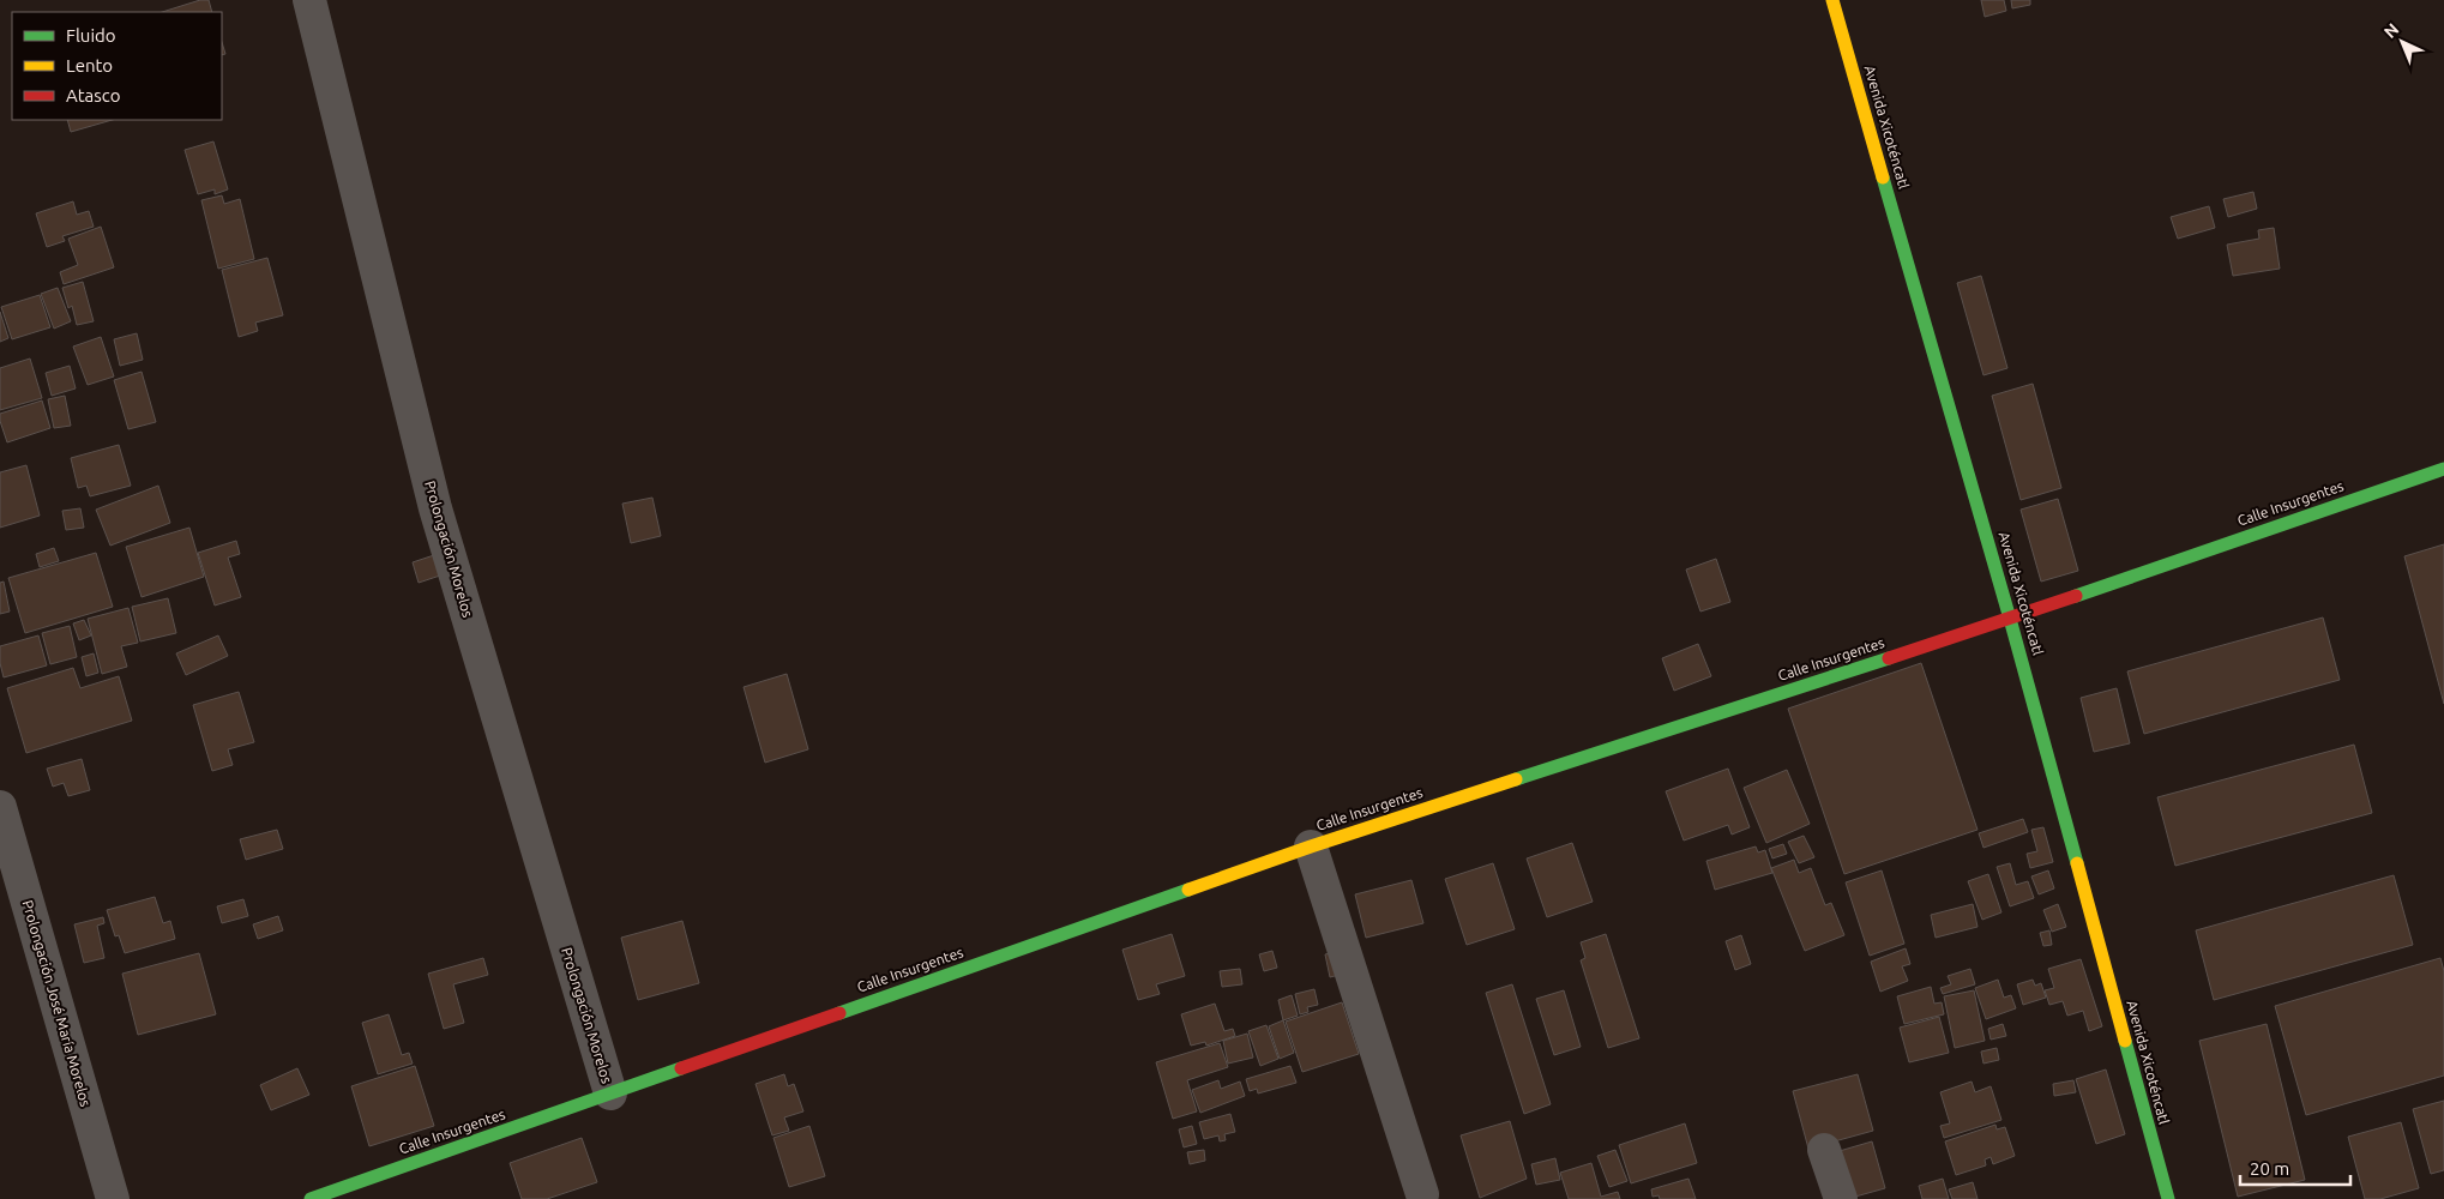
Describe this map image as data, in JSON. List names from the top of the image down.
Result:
{
  "streets": {
    "street": [
      "Avenida Xicoténcatl",
      "Calle Insurgentes",
      "Prolongación Morelos",
      "Prolongación José María Morelos"
    ]
  },
  "crossings": [
    ["Avenida Xicoténcatl", "Calle Insurgentes"],
    ["Calle Insurgentes", "Prolongación Morelos"]
  ],
  "legend": ["Fluido", "Lento", "Atasco"],
  "scale_bar": "20 m",
  "north": "top left"
}
